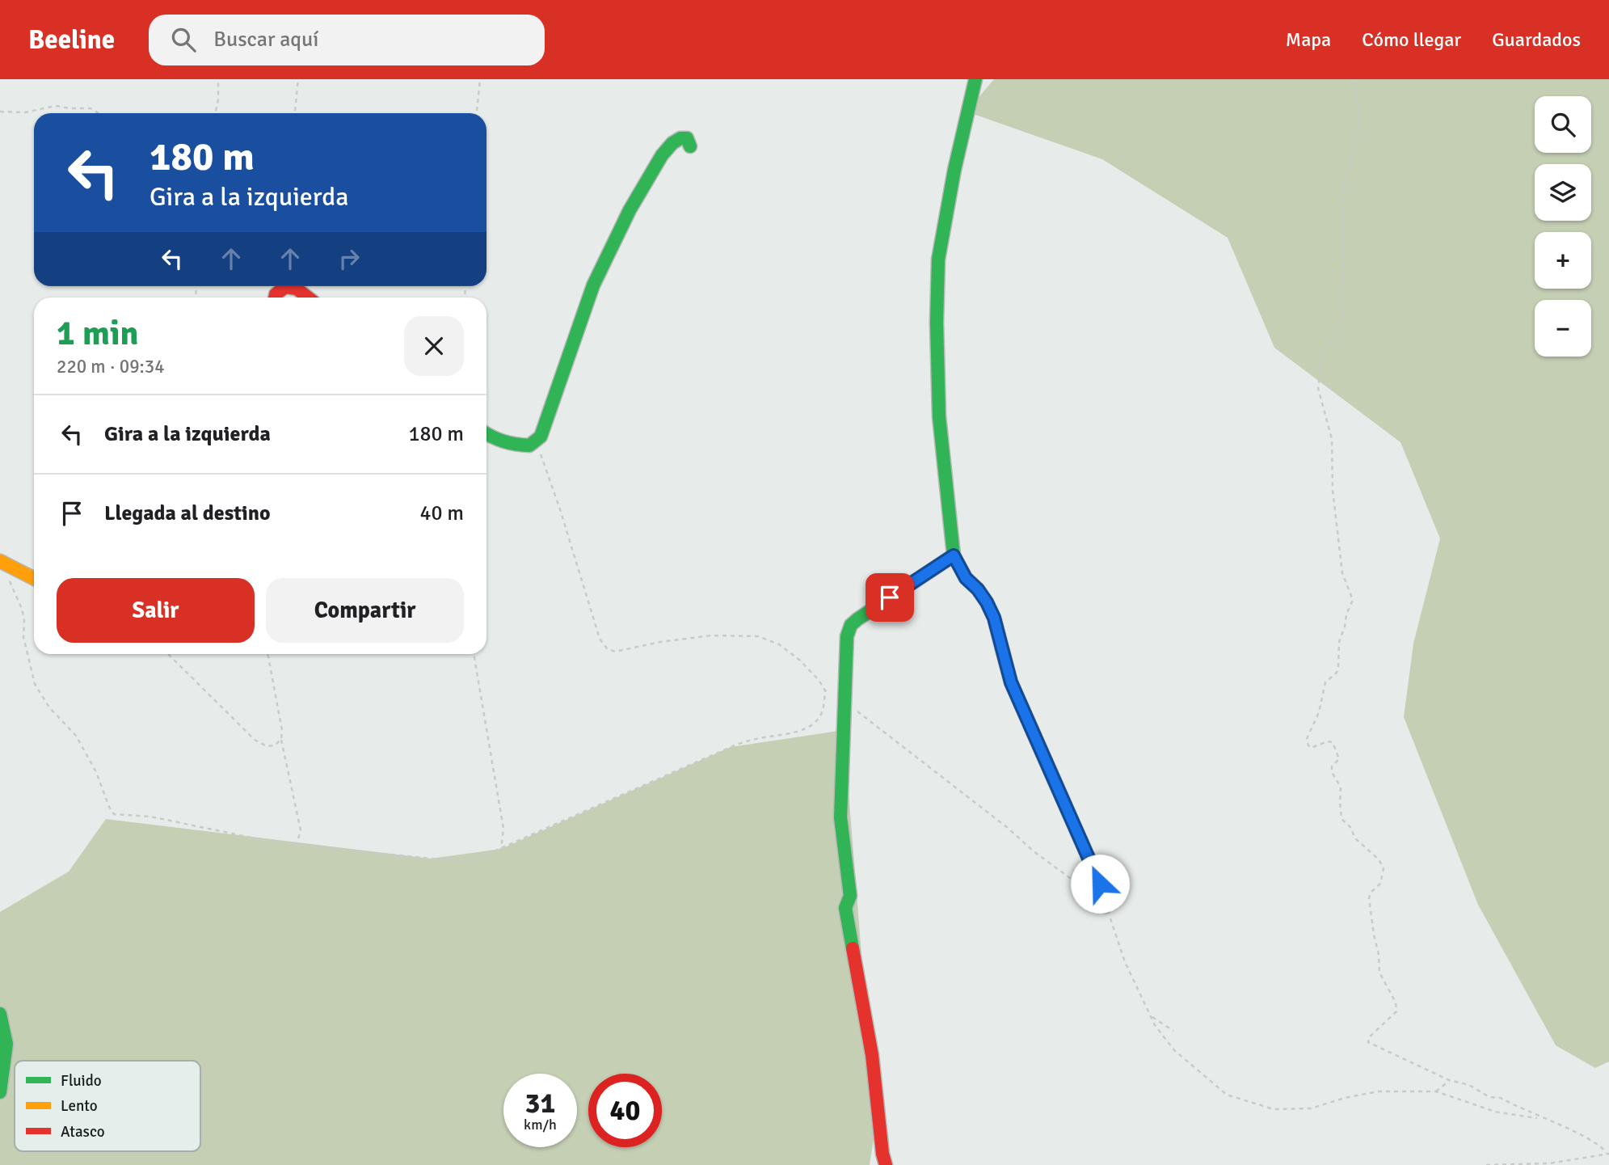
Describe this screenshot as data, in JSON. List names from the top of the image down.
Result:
{
  "legend": ["Fluido", "Lento", "Atasco"],
  "page": {
    "header": "Beeline",
    "search": "Buscar aquí",
    "nav": ["Mapa", "Cómo llegar", "Guardados"],
    "map_buttons": ["+", "−"],
    "turn": ["180 m", "Gira a la izquierda"],
    "heading": ["1 min", "220 m · 09:34"],
    "list": [
      {
        "name": "Gira a la izquierda",
        "value": "180 m"
      },
      {
        "name": "Llegada al destino",
        "value": "40 m"
      }
    ],
    "buttons": ["Salir", "Compartir"],
    "speed": "31 km/h",
    "limit": "40"
  }
}
